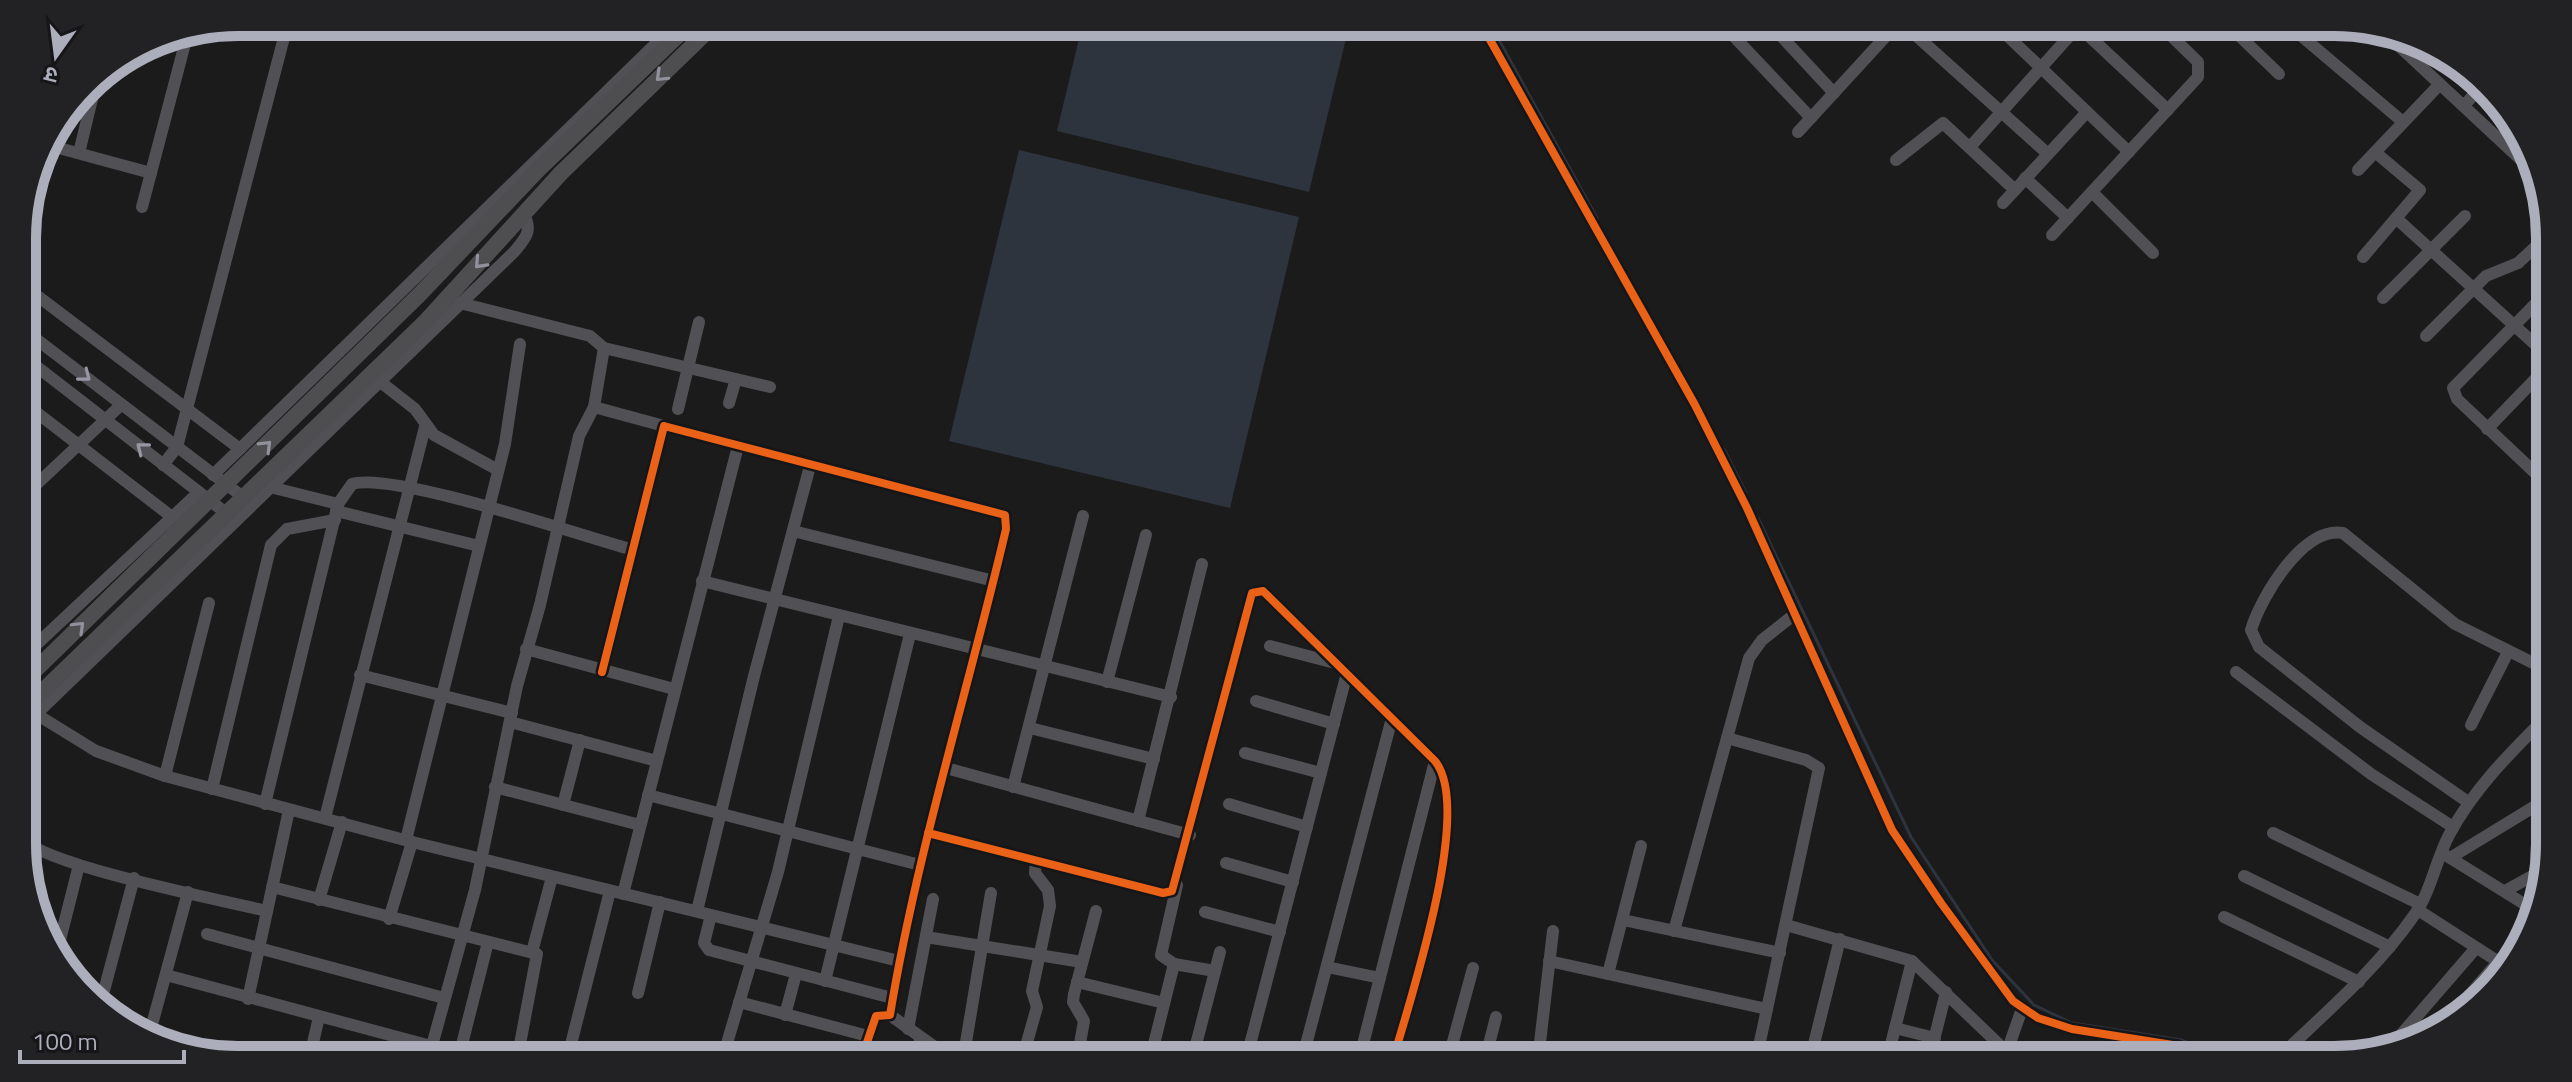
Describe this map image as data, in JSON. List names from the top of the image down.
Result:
{
  "scale_bar": "100 m",
  "north": "bottom"
}
